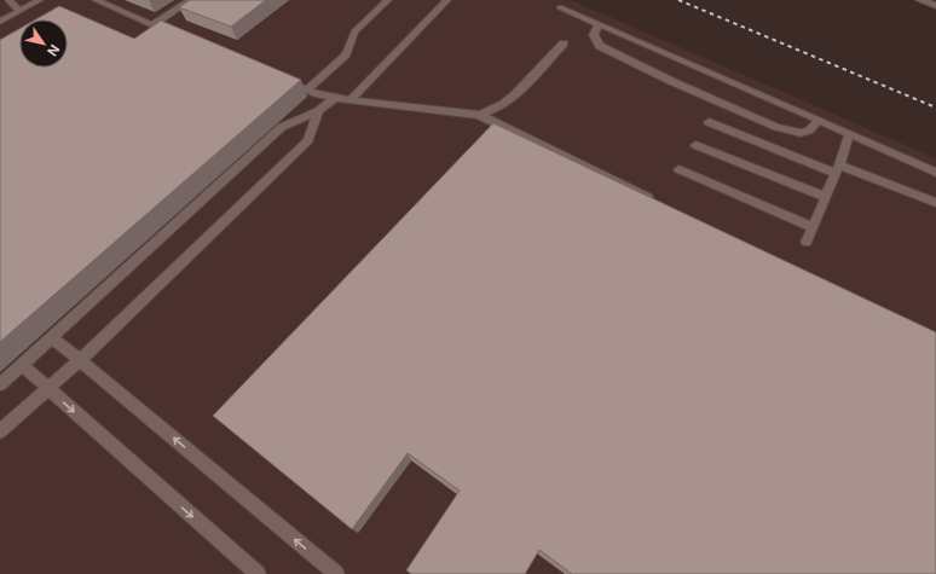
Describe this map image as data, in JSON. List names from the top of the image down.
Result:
{
  "north": "bottom right"
}
